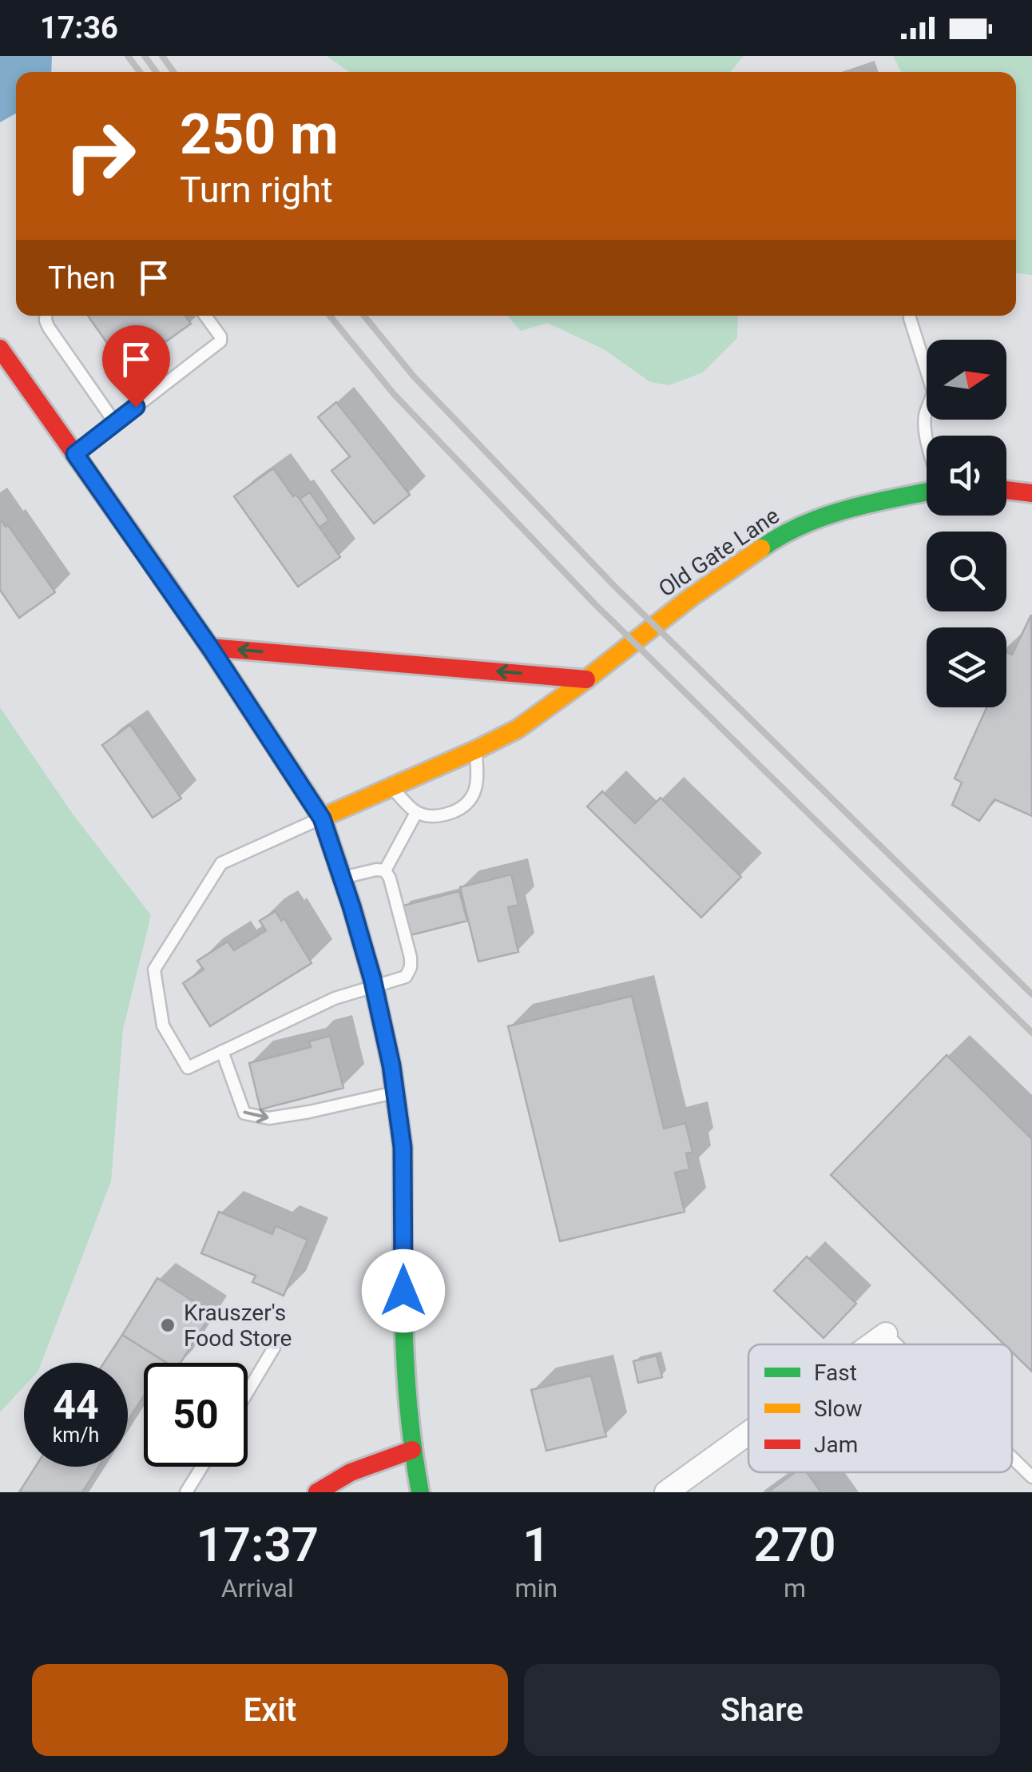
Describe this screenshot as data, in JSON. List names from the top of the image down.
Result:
{
  "streets": {
    "main road": ["Old Gate Lane"]
  },
  "places": ["Krauszer's Food Store"],
  "legend": ["Fast", "Slow", "Jam"],
  "north": "right",
  "page": {
    "status": "17:36",
    "turn": ["250 m", "Turn right"],
    "then": "Then",
    "speed": "44 km/h",
    "limit": "50",
    "eta": [
      "17:37",
      "Arrival",
      "1",
      "min",
      "270",
      "m"
    ],
    "buttons": ["Exit", "Share"]
  }
}
